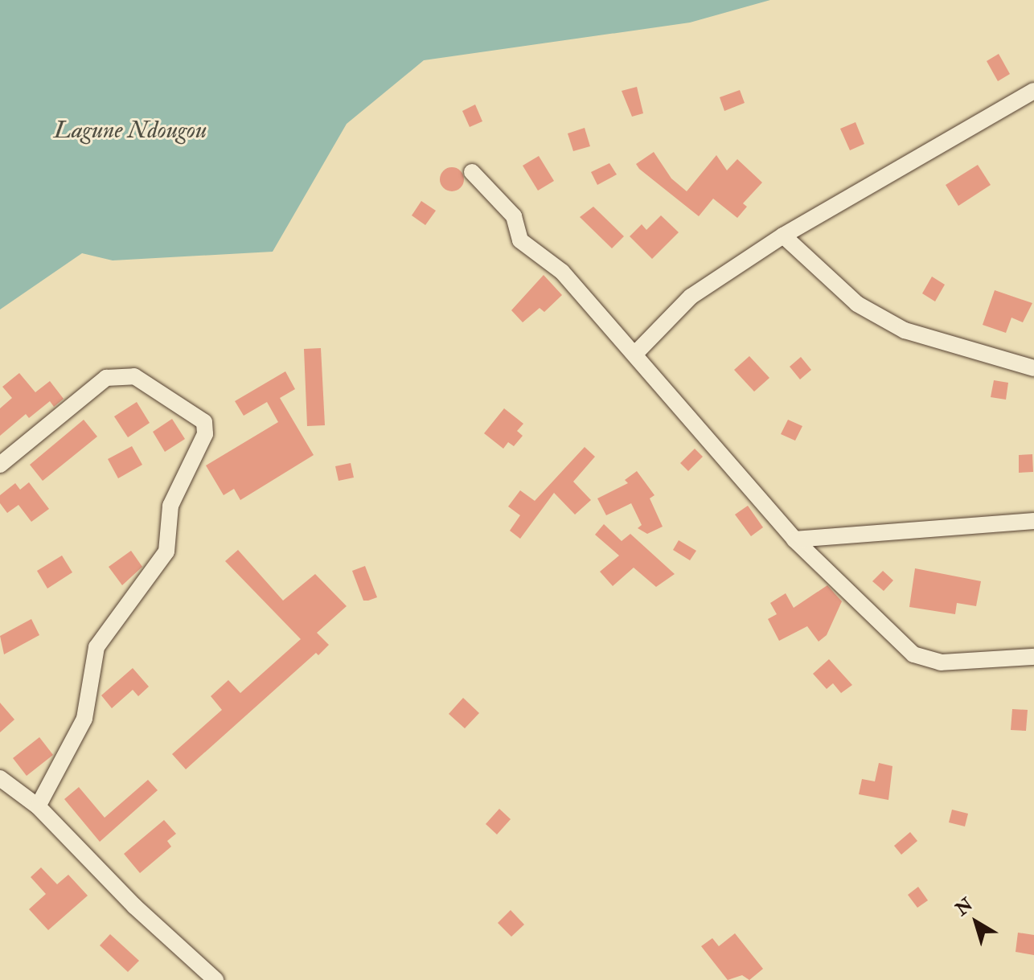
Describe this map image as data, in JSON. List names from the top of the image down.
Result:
{
  "water": ["Lagune Ndougou"],
  "north": "top left"
}
